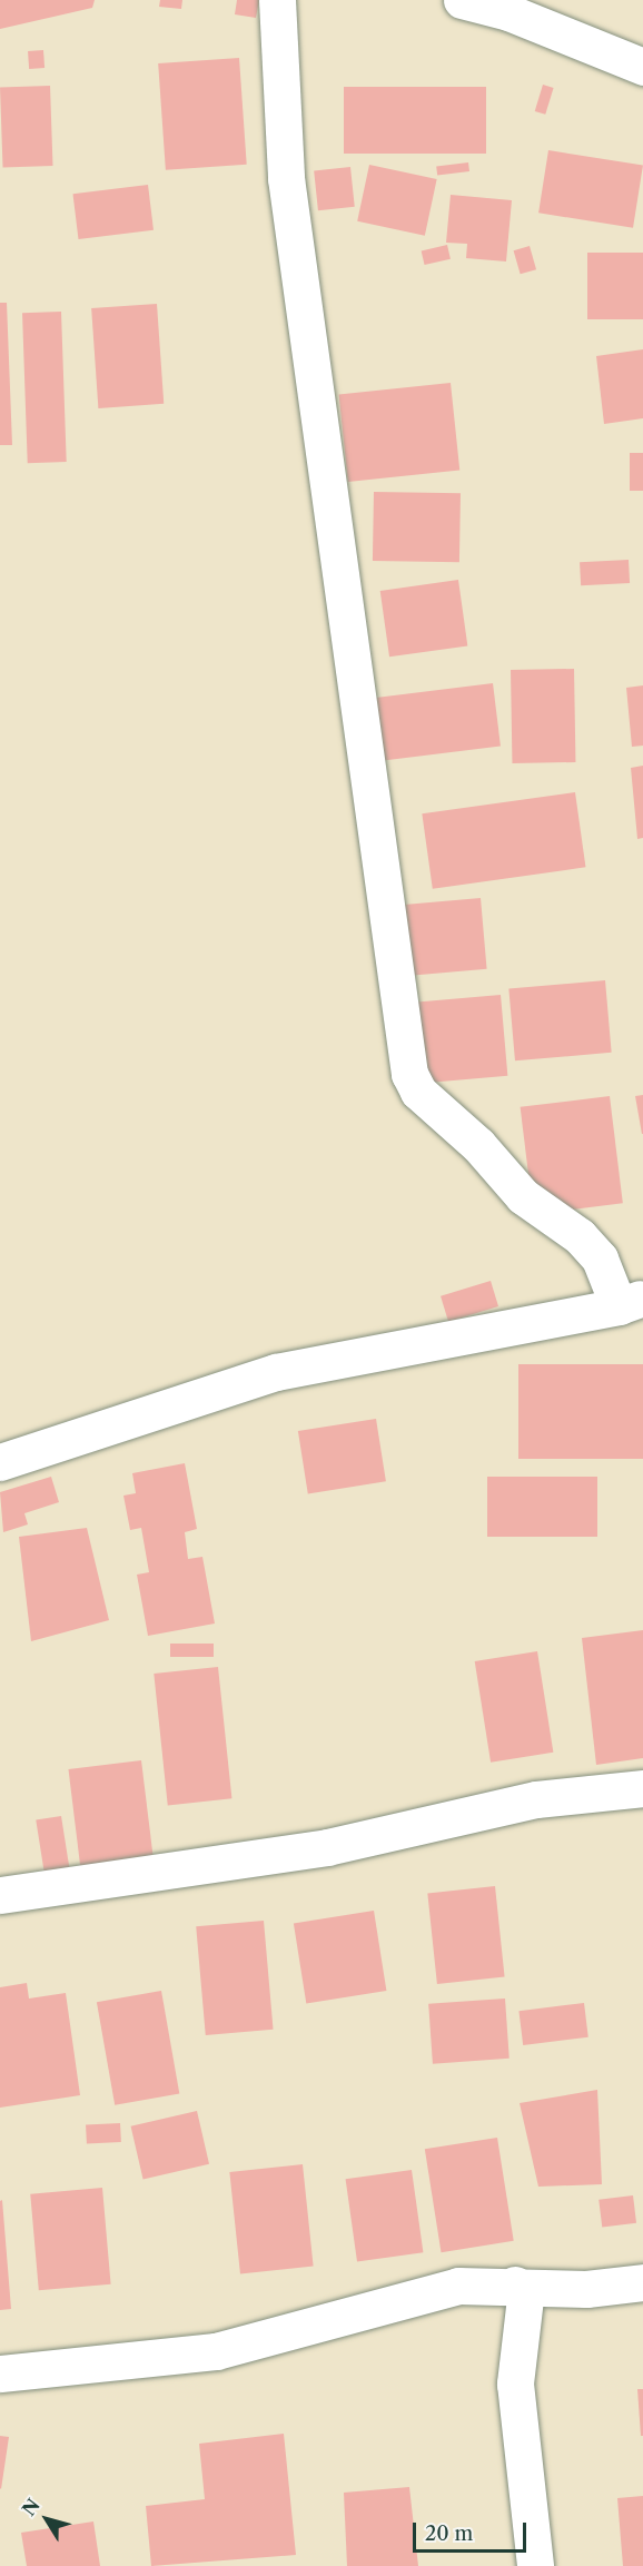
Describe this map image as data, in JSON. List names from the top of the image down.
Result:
{
  "scale_bar": "20 m",
  "north": "top left"
}
